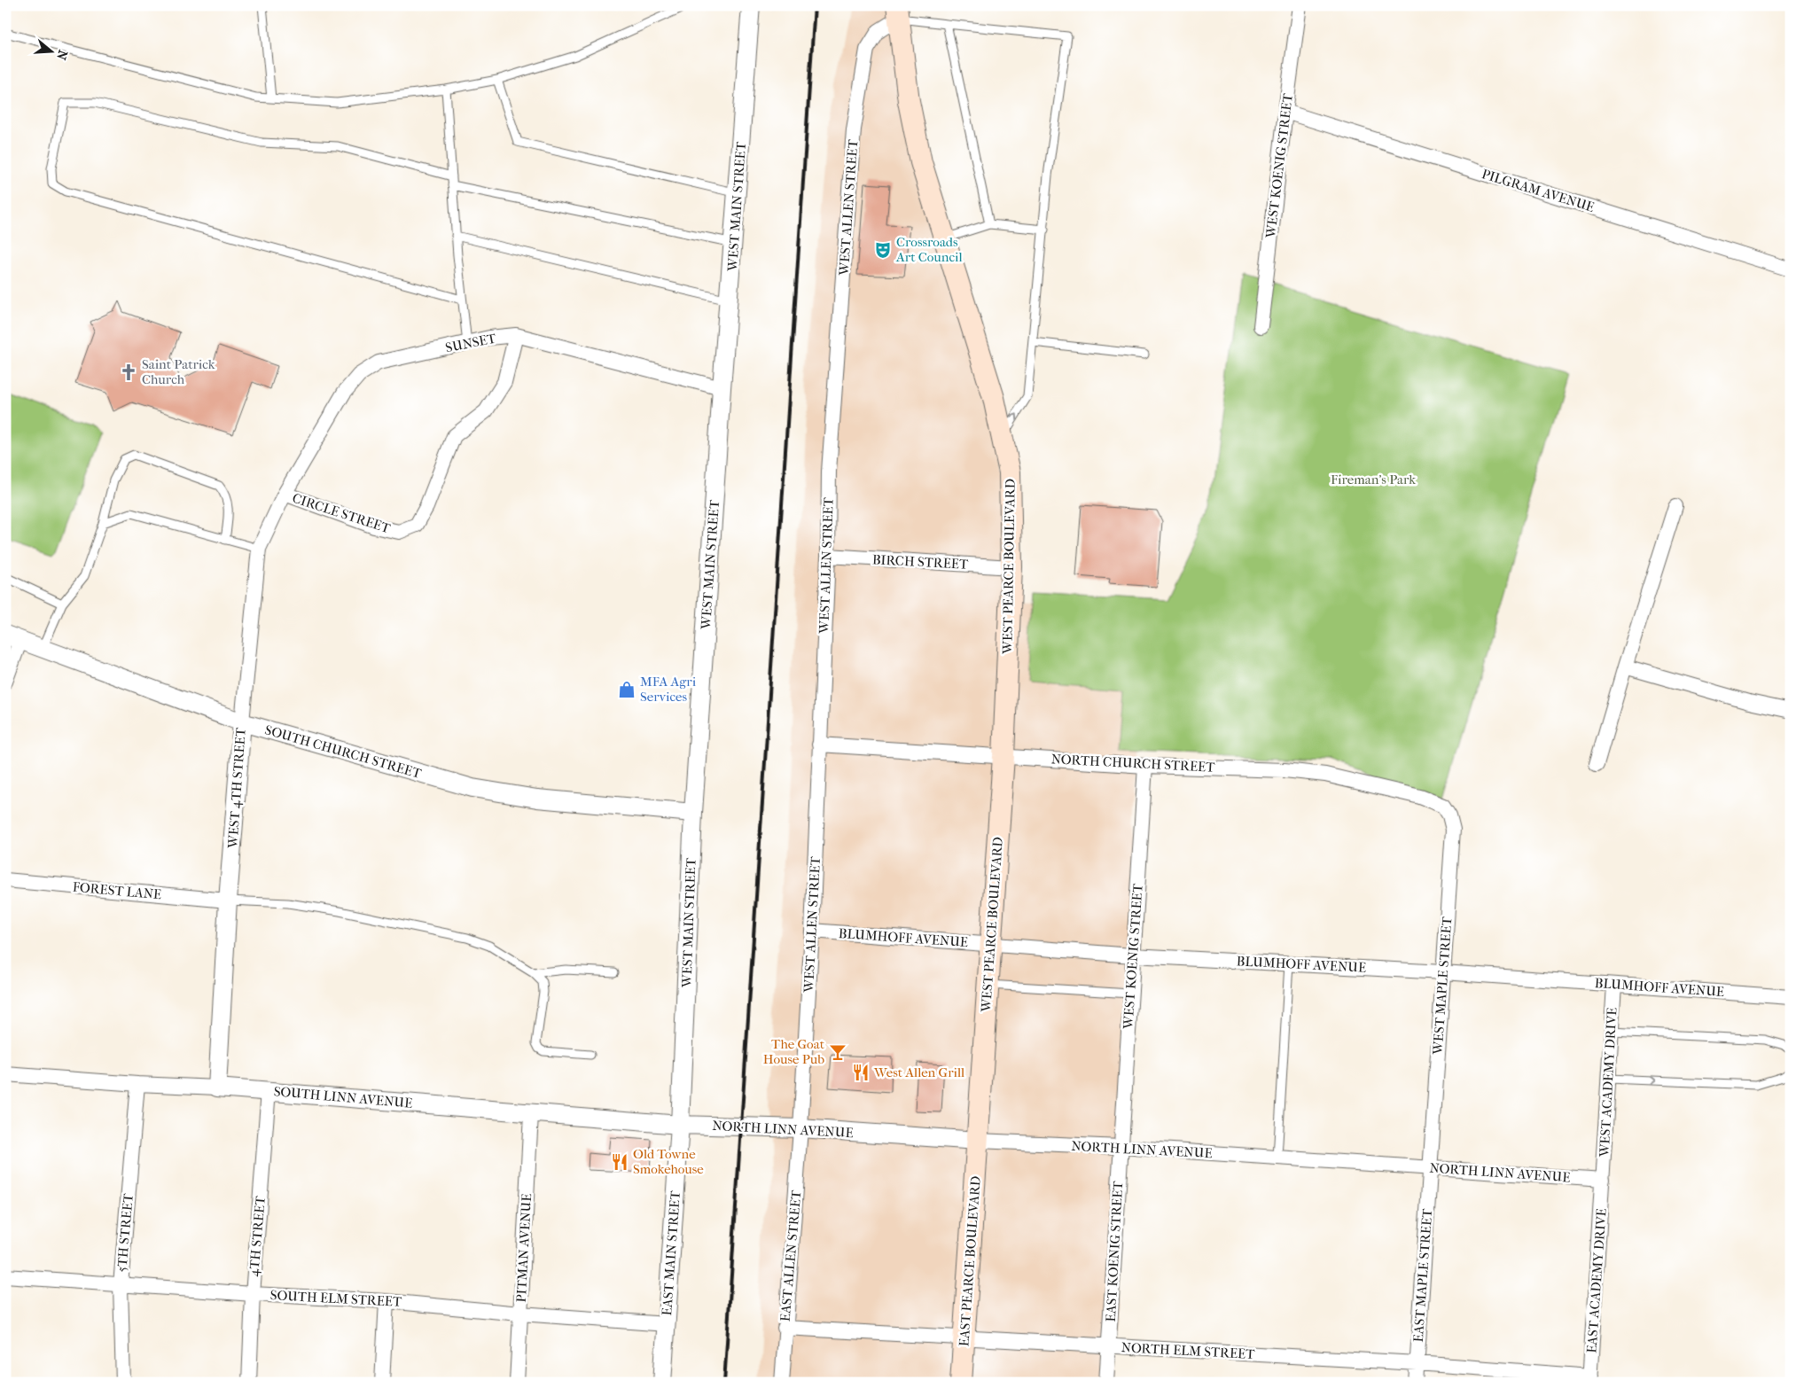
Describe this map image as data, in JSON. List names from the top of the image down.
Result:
{
  "streets": {
    "main road": ["WEST PEARCE BOULEVARD", "EAST PEARCE BOULEVARD"],
    "street": [
      "WEST KOENIG STREET",
      "PILGRAM AVENUE",
      "WEST MAIN STREET",
      "WEST ALLEN STREET",
      "SUNSET",
      "CIRCLE STREET",
      "BIRCH STREET",
      "SOUTH CHURCH STREET",
      "NORTH CHURCH STREET",
      "WEST 4TH STREET",
      "FOREST LANE",
      "BLUMHOFF AVENUE",
      "WEST MAPLE STREET",
      "WEST ACADEMY DRIVE",
      "SOUTH LINN AVENUE",
      "NORTH LINN AVENUE",
      "5TH STREET",
      "4TH STREET",
      "PITMAN AVENUE",
      "EAST KOENIG STREET",
      "EAST MAIN STREET",
      "EAST ALLEN STREET",
      "EAST MAPLE STREET",
      "EAST ACADEMY DRIVE",
      "SOUTH ELM STREET",
      "NORTH ELM STREET"
    ]
  },
  "crossings": [
    ["WEST KOENIG STREET", "PILGRAM AVENUE"],
    ["WEST KOENIG STREET", "NORTH CHURCH STREET"],
    ["WEST KOENIG STREET", "BLUMHOFF AVENUE"],
    ["WEST KOENIG STREET", "NORTH LINN AVENUE"],
    ["WEST KOENIG STREET", "EAST KOENIG STREET"],
    ["WEST MAIN STREET", "SUNSET"],
    ["WEST MAIN STREET", "SOUTH CHURCH STREET"],
    ["WEST MAIN STREET", "SOUTH LINN AVENUE"],
    ["WEST MAIN STREET", "NORTH LINN AVENUE"],
    ["WEST MAIN STREET", "EAST MAIN STREET"],
    ["WEST ALLEN STREET", "BIRCH STREET"],
    ["WEST ALLEN STREET", "WEST PEARCE BOULEVARD"],
    ["WEST ALLEN STREET", "NORTH CHURCH STREET"],
    ["WEST ALLEN STREET", "BLUMHOFF AVENUE"],
    ["WEST ALLEN STREET", "NORTH LINN AVENUE"],
    ["WEST ALLEN STREET", "EAST ALLEN STREET"],
    ["SUNSET", "CIRCLE STREET"],
    ["SUNSET", "WEST 4TH STREET"],
    ["CIRCLE STREET", "WEST 4TH STREET"],
    ["BIRCH STREET", "WEST PEARCE BOULEVARD"],
    ["WEST PEARCE BOULEVARD", "NORTH CHURCH STREET"],
    ["WEST PEARCE BOULEVARD", "BLUMHOFF AVENUE"],
    ["WEST PEARCE BOULEVARD", "NORTH LINN AVENUE"],
    ["WEST PEARCE BOULEVARD", "EAST PEARCE BOULEVARD"],
    ["SOUTH CHURCH STREET", "WEST 4TH STREET"],
    ["NORTH CHURCH STREET", "WEST MAPLE STREET"],
    ["WEST 4TH STREET", "FOREST LANE"],
    ["WEST 4TH STREET", "SOUTH LINN AVENUE"],
    ["BLUMHOFF AVENUE", "WEST MAPLE STREET"],
    ["BLUMHOFF AVENUE", "WEST ACADEMY DRIVE"],
    ["WEST MAPLE STREET", "NORTH LINN AVENUE"],
    ["WEST MAPLE STREET", "EAST MAPLE STREET"],
    ["WEST ACADEMY DRIVE", "NORTH LINN AVENUE"],
    ["WEST ACADEMY DRIVE", "EAST ACADEMY DRIVE"],
    ["SOUTH LINN AVENUE", "NORTH LINN AVENUE"],
    ["SOUTH LINN AVENUE", "5TH STREET"],
    ["SOUTH LINN AVENUE", "4TH STREET"],
    ["SOUTH LINN AVENUE", "PITMAN AVENUE"],
    ["SOUTH LINN AVENUE", "EAST MAIN STREET"],
    ["NORTH LINN AVENUE", "EAST KOENIG STREET"],
    ["NORTH LINN AVENUE", "EAST MAIN STREET"],
    ["NORTH LINN AVENUE", "EAST ALLEN STREET"],
    ["NORTH LINN AVENUE", "EAST PEARCE BOULEVARD"],
    ["NORTH LINN AVENUE", "EAST MAPLE STREET"],
    ["NORTH LINN AVENUE", "EAST ACADEMY DRIVE"],
    ["5TH STREET", "SOUTH ELM STREET"],
    ["4TH STREET", "SOUTH ELM STREET"],
    ["PITMAN AVENUE", "SOUTH ELM STREET"],
    ["EAST KOENIG STREET", "NORTH ELM STREET"],
    ["EAST MAIN STREET", "SOUTH ELM STREET"],
    ["EAST ALLEN STREET", "NORTH ELM STREET"],
    ["EAST PEARCE BOULEVARD", "NORTH ELM STREET"],
    ["EAST MAPLE STREET", "NORTH ELM STREET"],
    ["EAST ACADEMY DRIVE", "NORTH ELM STREET"]
  ],
  "parks": ["Fireman's Park"],
  "places": {
    "theatre": ["Crossroads Art Council"],
    "church": ["Saint Patrick Church"],
    "shop": ["MFA Agri Services"],
    "bar": ["The Goat House Pub"],
    "restaurant": ["West Allen Grill", "Old Towne Smokehouse"]
  },
  "north": "right"
}
